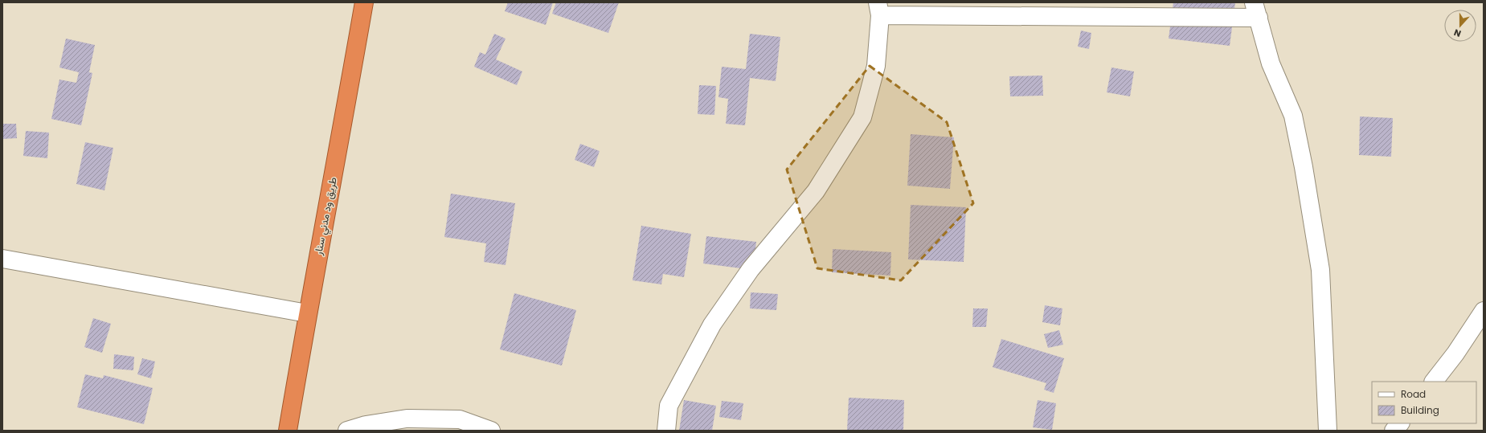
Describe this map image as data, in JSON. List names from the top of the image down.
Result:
{
  "streets": {
    "highway": ["طريق ود مدني سنار"]
  },
  "legend": ["Road", "Building"],
  "north": "bottom"
}
